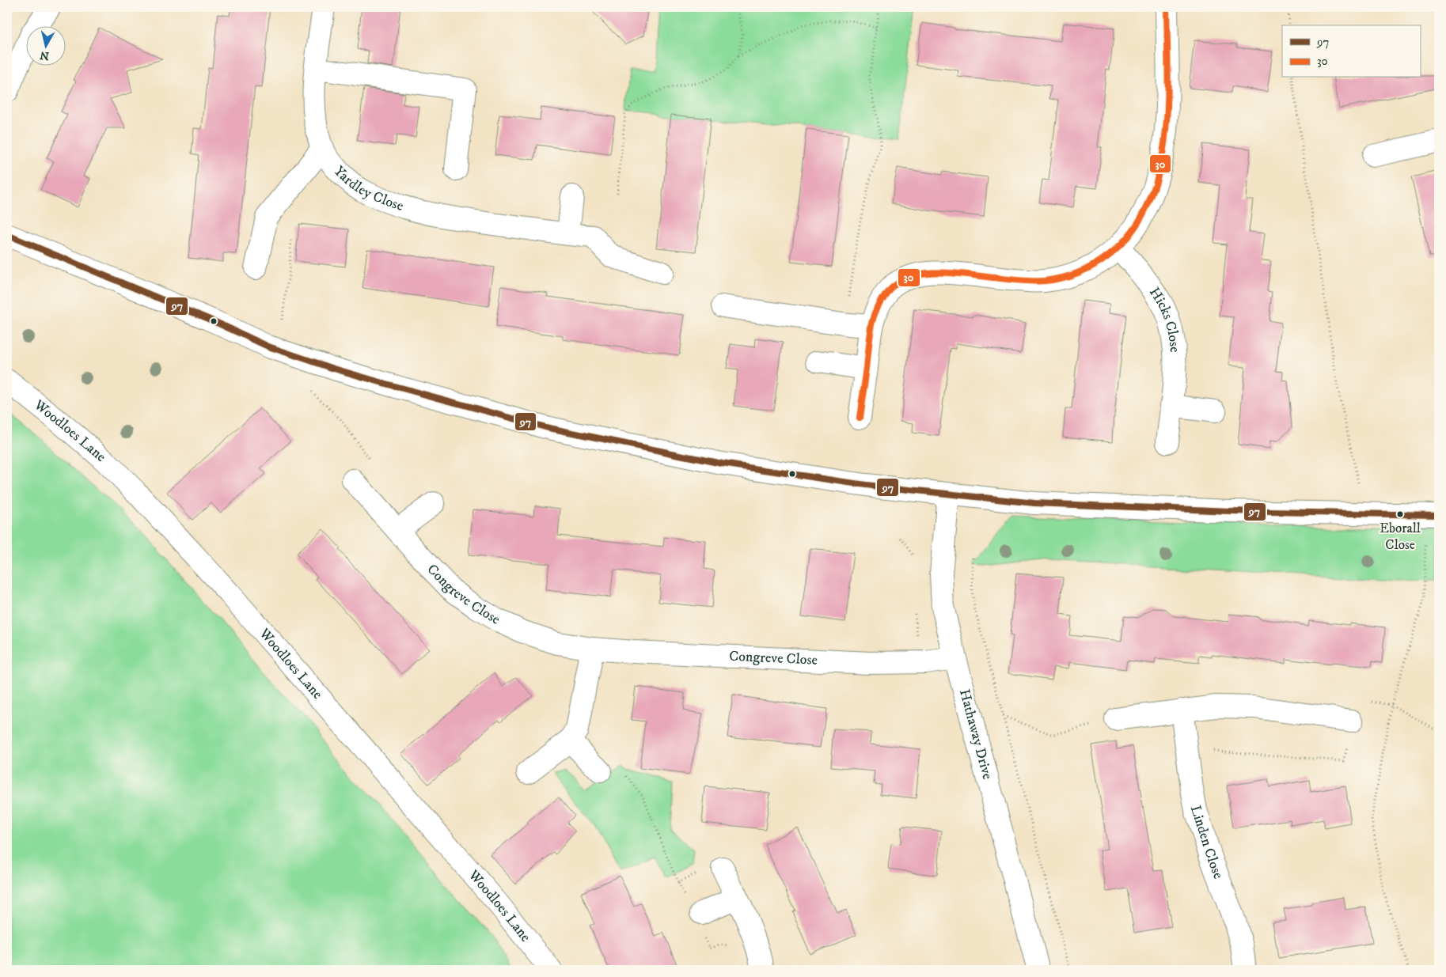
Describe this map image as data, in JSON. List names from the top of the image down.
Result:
{
  "streets": {
    "street": [
      "Yardley Close",
      "Hicks Close",
      "Woodloes Lane",
      "Congreve Close",
      "Hathaway Drive",
      "Linden Close"
    ]
  },
  "crossings": [
    ["Congreve Close", "Hathaway Drive"]
  ],
  "places": ["Eborall Close"],
  "lines": ["transit line 30", "transit line 97"],
  "legend": ["97", "30"],
  "north": "bottom"
}
